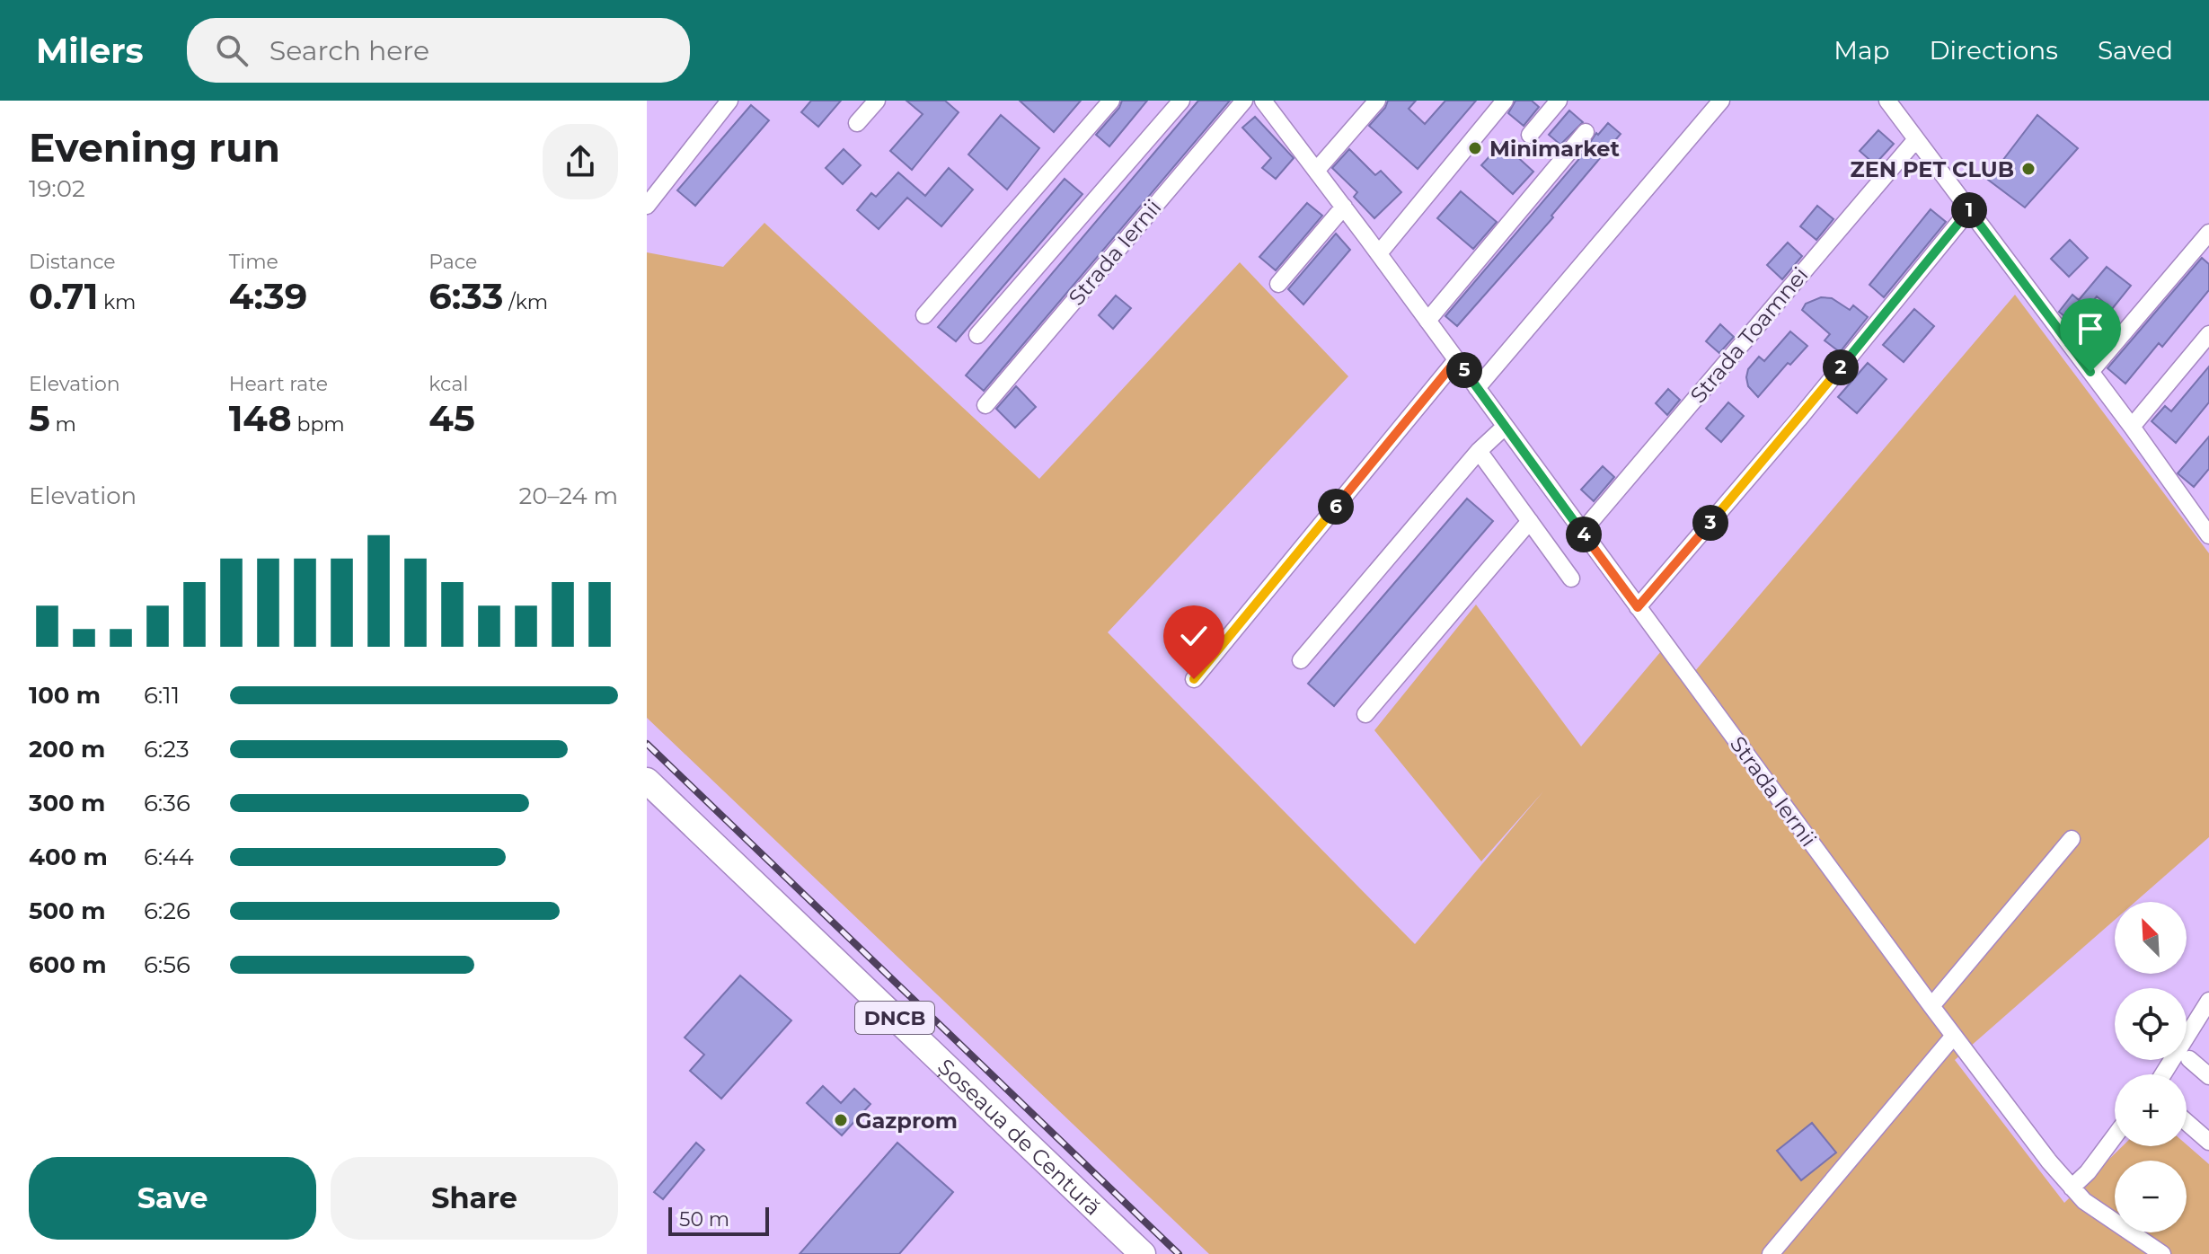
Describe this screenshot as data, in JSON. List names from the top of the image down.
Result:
{
  "streets": {
    "main road": ["DNCB", "Șoseaua de Centură"],
    "street": ["Strada Iernii", "Strada Toamnei"]
  },
  "crossings": [
    ["Strada Iernii", "Strada Toamnei"]
  ],
  "places": ["Minimarket", "ZEN PET CLUB", "Gazprom"],
  "scale_bar": "50 m",
  "north": "top left",
  "page": {
    "header": "Milers",
    "search": "Search here",
    "nav": ["Map", "Directions", "Saved"],
    "heading": ["Evening run", "19:02"],
    "pins": [
      "1",
      "2",
      "5",
      "6",
      "3",
      "4"
    ],
    "stats": [
      ["Distance", "0.71 km"],
      ["Time", "4:39"],
      ["Pace", "6:33 /km"],
      ["Elevation", "5 m"],
      ["Heart rate", "148 bpm"],
      ["kcal", "45"]
    ],
    "chart": ["Elevation", "20–24 m"],
    "list": [
      {
        "name": "100 m",
        "note": "6:11"
      },
      {
        "name": "200 m",
        "note": "6:23"
      },
      {
        "name": "300 m",
        "note": "6:36"
      },
      {
        "name": "400 m",
        "note": "6:44"
      },
      {
        "name": "500 m",
        "note": "6:26"
      },
      {
        "name": "600 m",
        "note": "6:56"
      }
    ],
    "map_buttons": ["+", "−"],
    "buttons": ["Save", "Share"],
    "scale": "50 m"
  }
}
